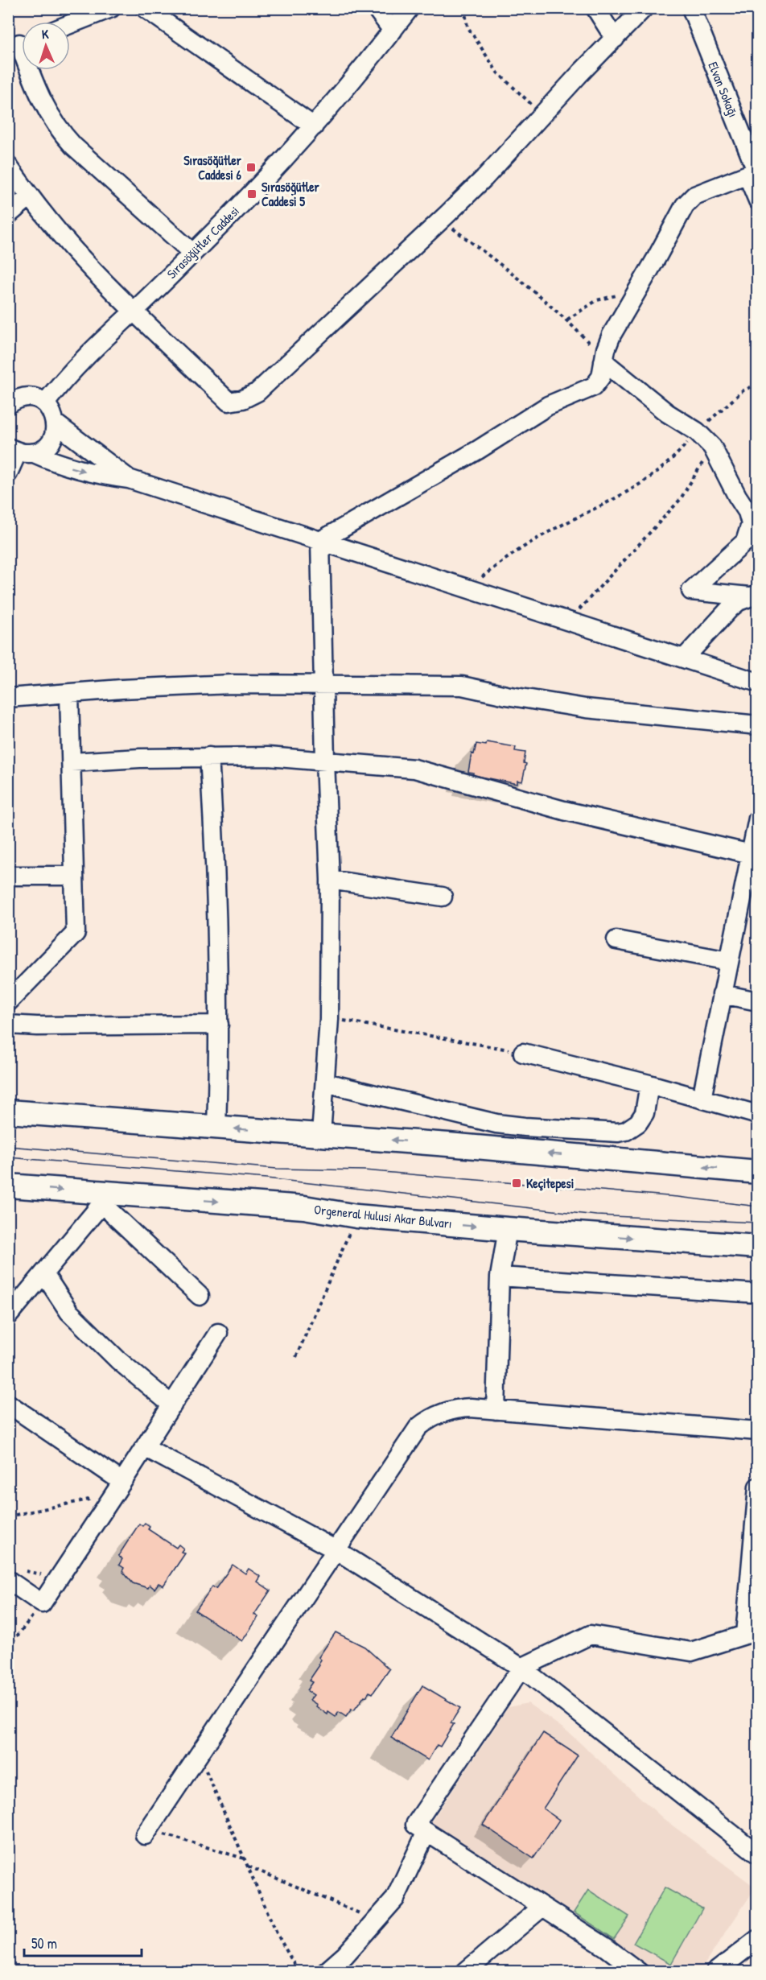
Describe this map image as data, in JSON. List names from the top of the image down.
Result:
{
  "streets": {
    "main road": ["Orgeneral Hulusi Akar Bulvarı"],
    "street": ["Elvan Sokağı", "Sırasöğütler Caddesi"]
  },
  "places": {
    "transit": ["Sırasöğütler Caddesi 6", "Sırasöğütler Caddesi 5", "Keçitepesi"]
  },
  "scale_bar": "50 m",
  "north": "top"
}
